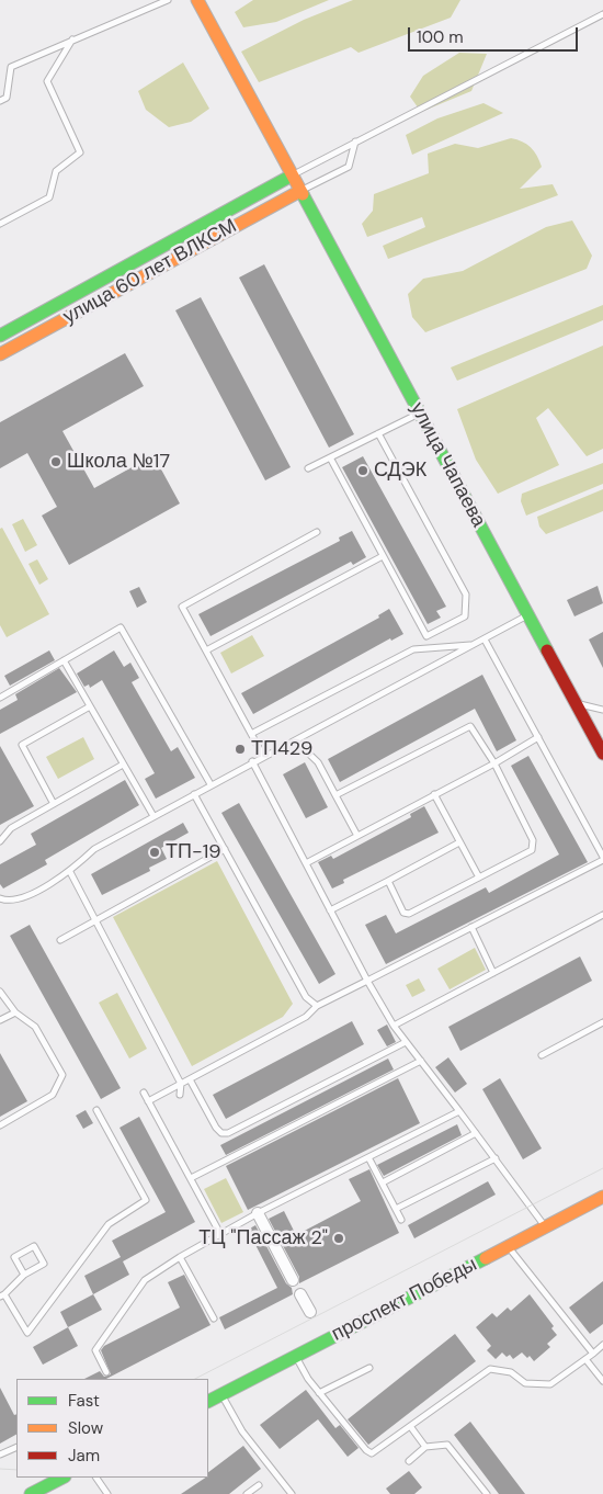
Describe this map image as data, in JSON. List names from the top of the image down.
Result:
{
  "streets": {
    "street": ["улица 60 лет ВЛКСМ", "улица Чапаева", "проспект Победы"]
  },
  "crossings": [
    ["улица 60 лет ВЛКСМ", "улица Чапаева"]
  ],
  "places": [
    "Школа №17",
    "СДЭК",
    "ТП429",
    "ТП-19",
    "ТЦ \"Пассаж 2\""
  ],
  "legend": ["Fast", "Slow", "Jam"],
  "scale_bar": "100 m"
}
